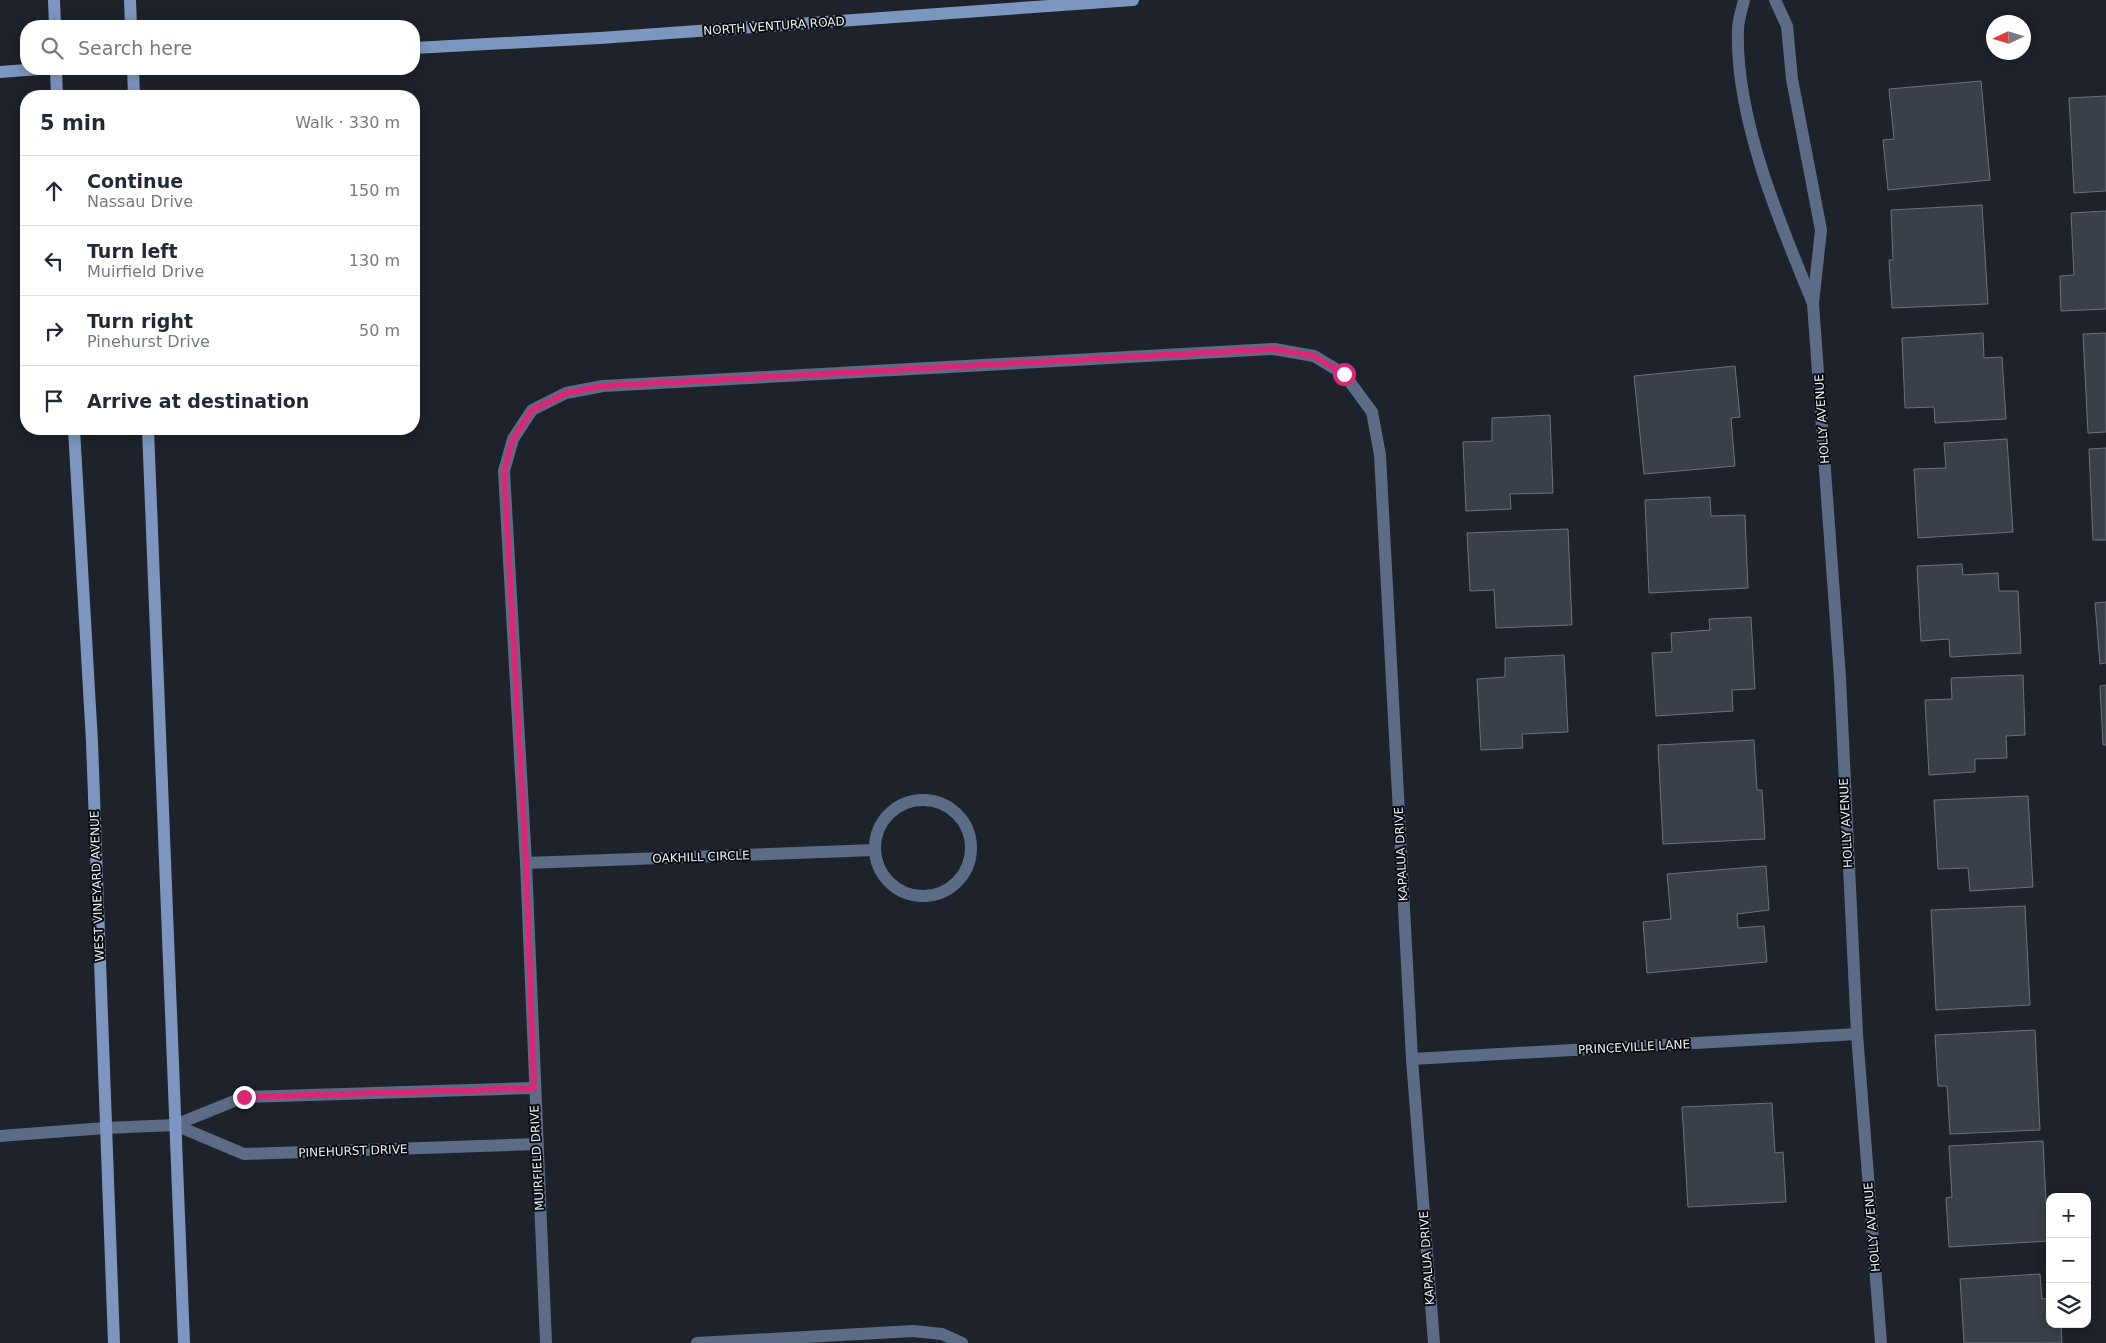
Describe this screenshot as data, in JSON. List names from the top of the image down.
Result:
{
  "streets": {
    "main road": ["NORTH VENTURA ROAD", "WEST VINEYARD AVENUE"],
    "street": [
      "HOLLY AVENUE",
      "KAPALUA DRIVE",
      "OAKHILL CIRCLE",
      "PRINCEVILLE LANE",
      "PINEHURST DRIVE",
      "MUIRFIELD DRIVE"
    ]
  },
  "crossings": [
    ["HOLLY AVENUE", "PRINCEVILLE LANE"],
    ["KAPALUA DRIVE", "PRINCEVILLE LANE"],
    ["KAPALUA DRIVE", "MUIRFIELD DRIVE"],
    ["OAKHILL CIRCLE", "MUIRFIELD DRIVE"],
    ["WEST VINEYARD AVENUE", "PINEHURST DRIVE"],
    ["PINEHURST DRIVE", "MUIRFIELD DRIVE"]
  ],
  "north": "left",
  "page": {
    "search": "Search here",
    "heading": ["5 min", "Walk · 330 m"],
    "list": [
      ["Continue", "Nassau Drive", "150 m"],
      ["Turn left", "Muirfield Drive", "130 m"],
      ["Turn right", "Pinehurst Drive", "50 m"],
      "Arrive at destination"
    ],
    "map_buttons": ["+", "−"]
  }
}
